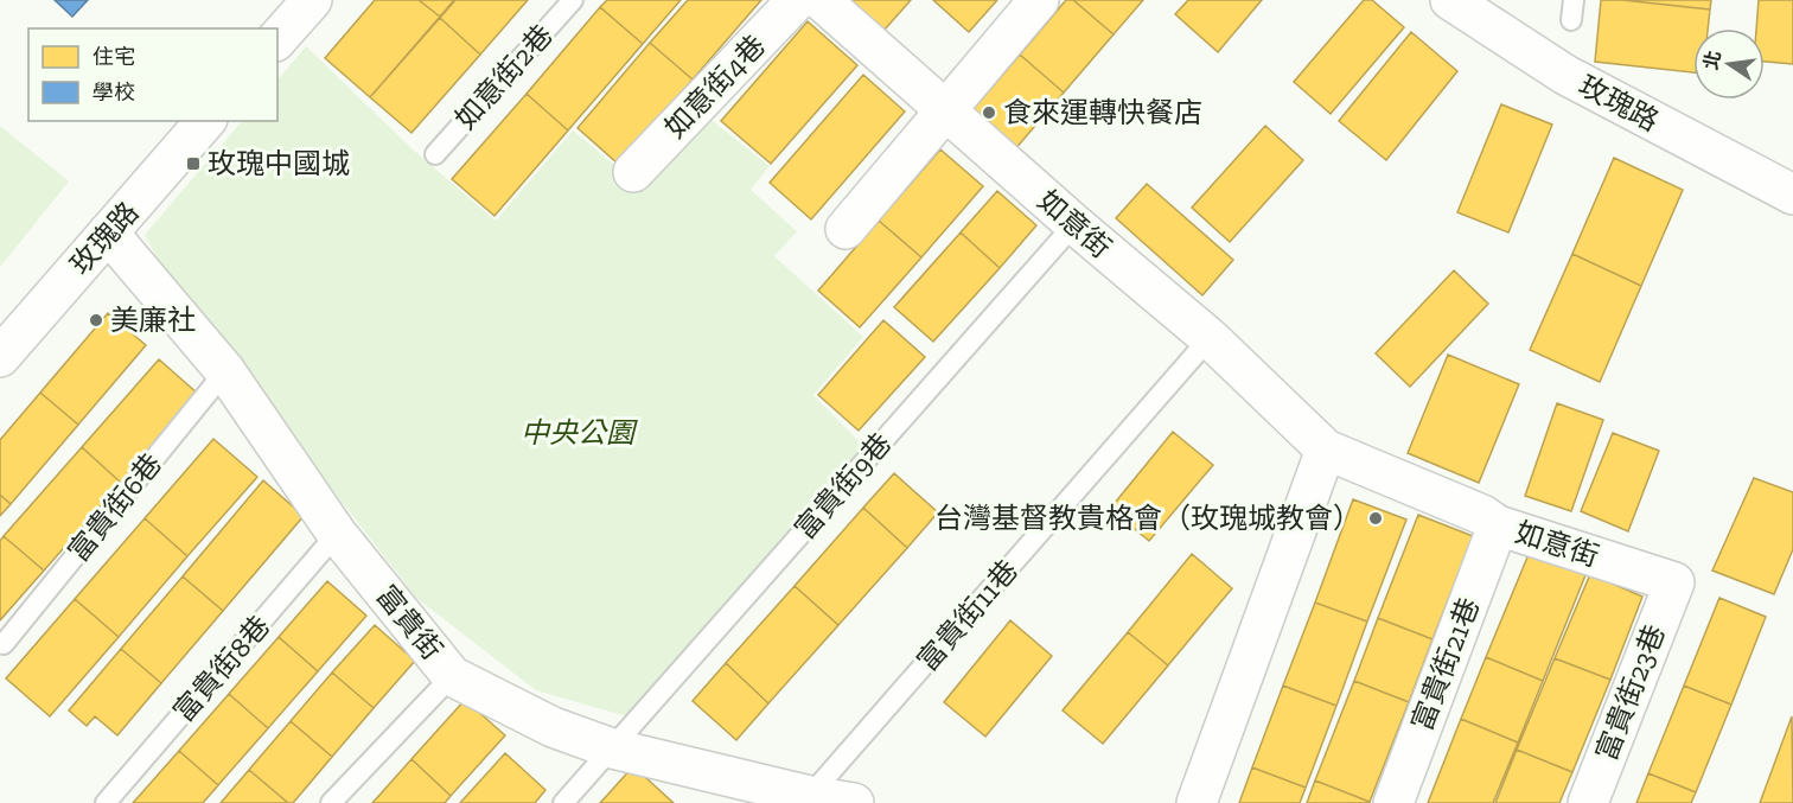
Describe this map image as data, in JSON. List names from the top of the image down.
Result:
{
  "streets": {
    "street": [
      "如意街4巷",
      "玫瑰路",
      "如意街",
      "富貴街",
      "富貴街21巷",
      "富貴街23巷"
    ],
    "lane": [
      "如意街2巷",
      "富貴街9巷",
      "富貴街6巷",
      "富貴街11巷",
      "富貴街8巷"
    ]
  },
  "crossings": [
    ["玫瑰路", "富貴街"],
    ["如意街", "富貴街9巷"],
    ["如意街", "富貴街11巷"],
    ["如意街", "富貴街21巷"],
    ["如意街", "富貴街23巷"],
    ["富貴街9巷", "富貴街"],
    ["富貴街6巷", "富貴街"],
    ["富貴街11巷", "富貴街"],
    ["富貴街", "富貴街8巷"]
  ],
  "parks": ["中央公園"],
  "places": {
    "other": ["食來運轉快餐店", "美廉社", "台灣基督教貴格會（玫瑰城教會）"],
    "transit": ["玫瑰中國城"]
  },
  "legend": ["住宅", "學校"],
  "north": "left"
}
